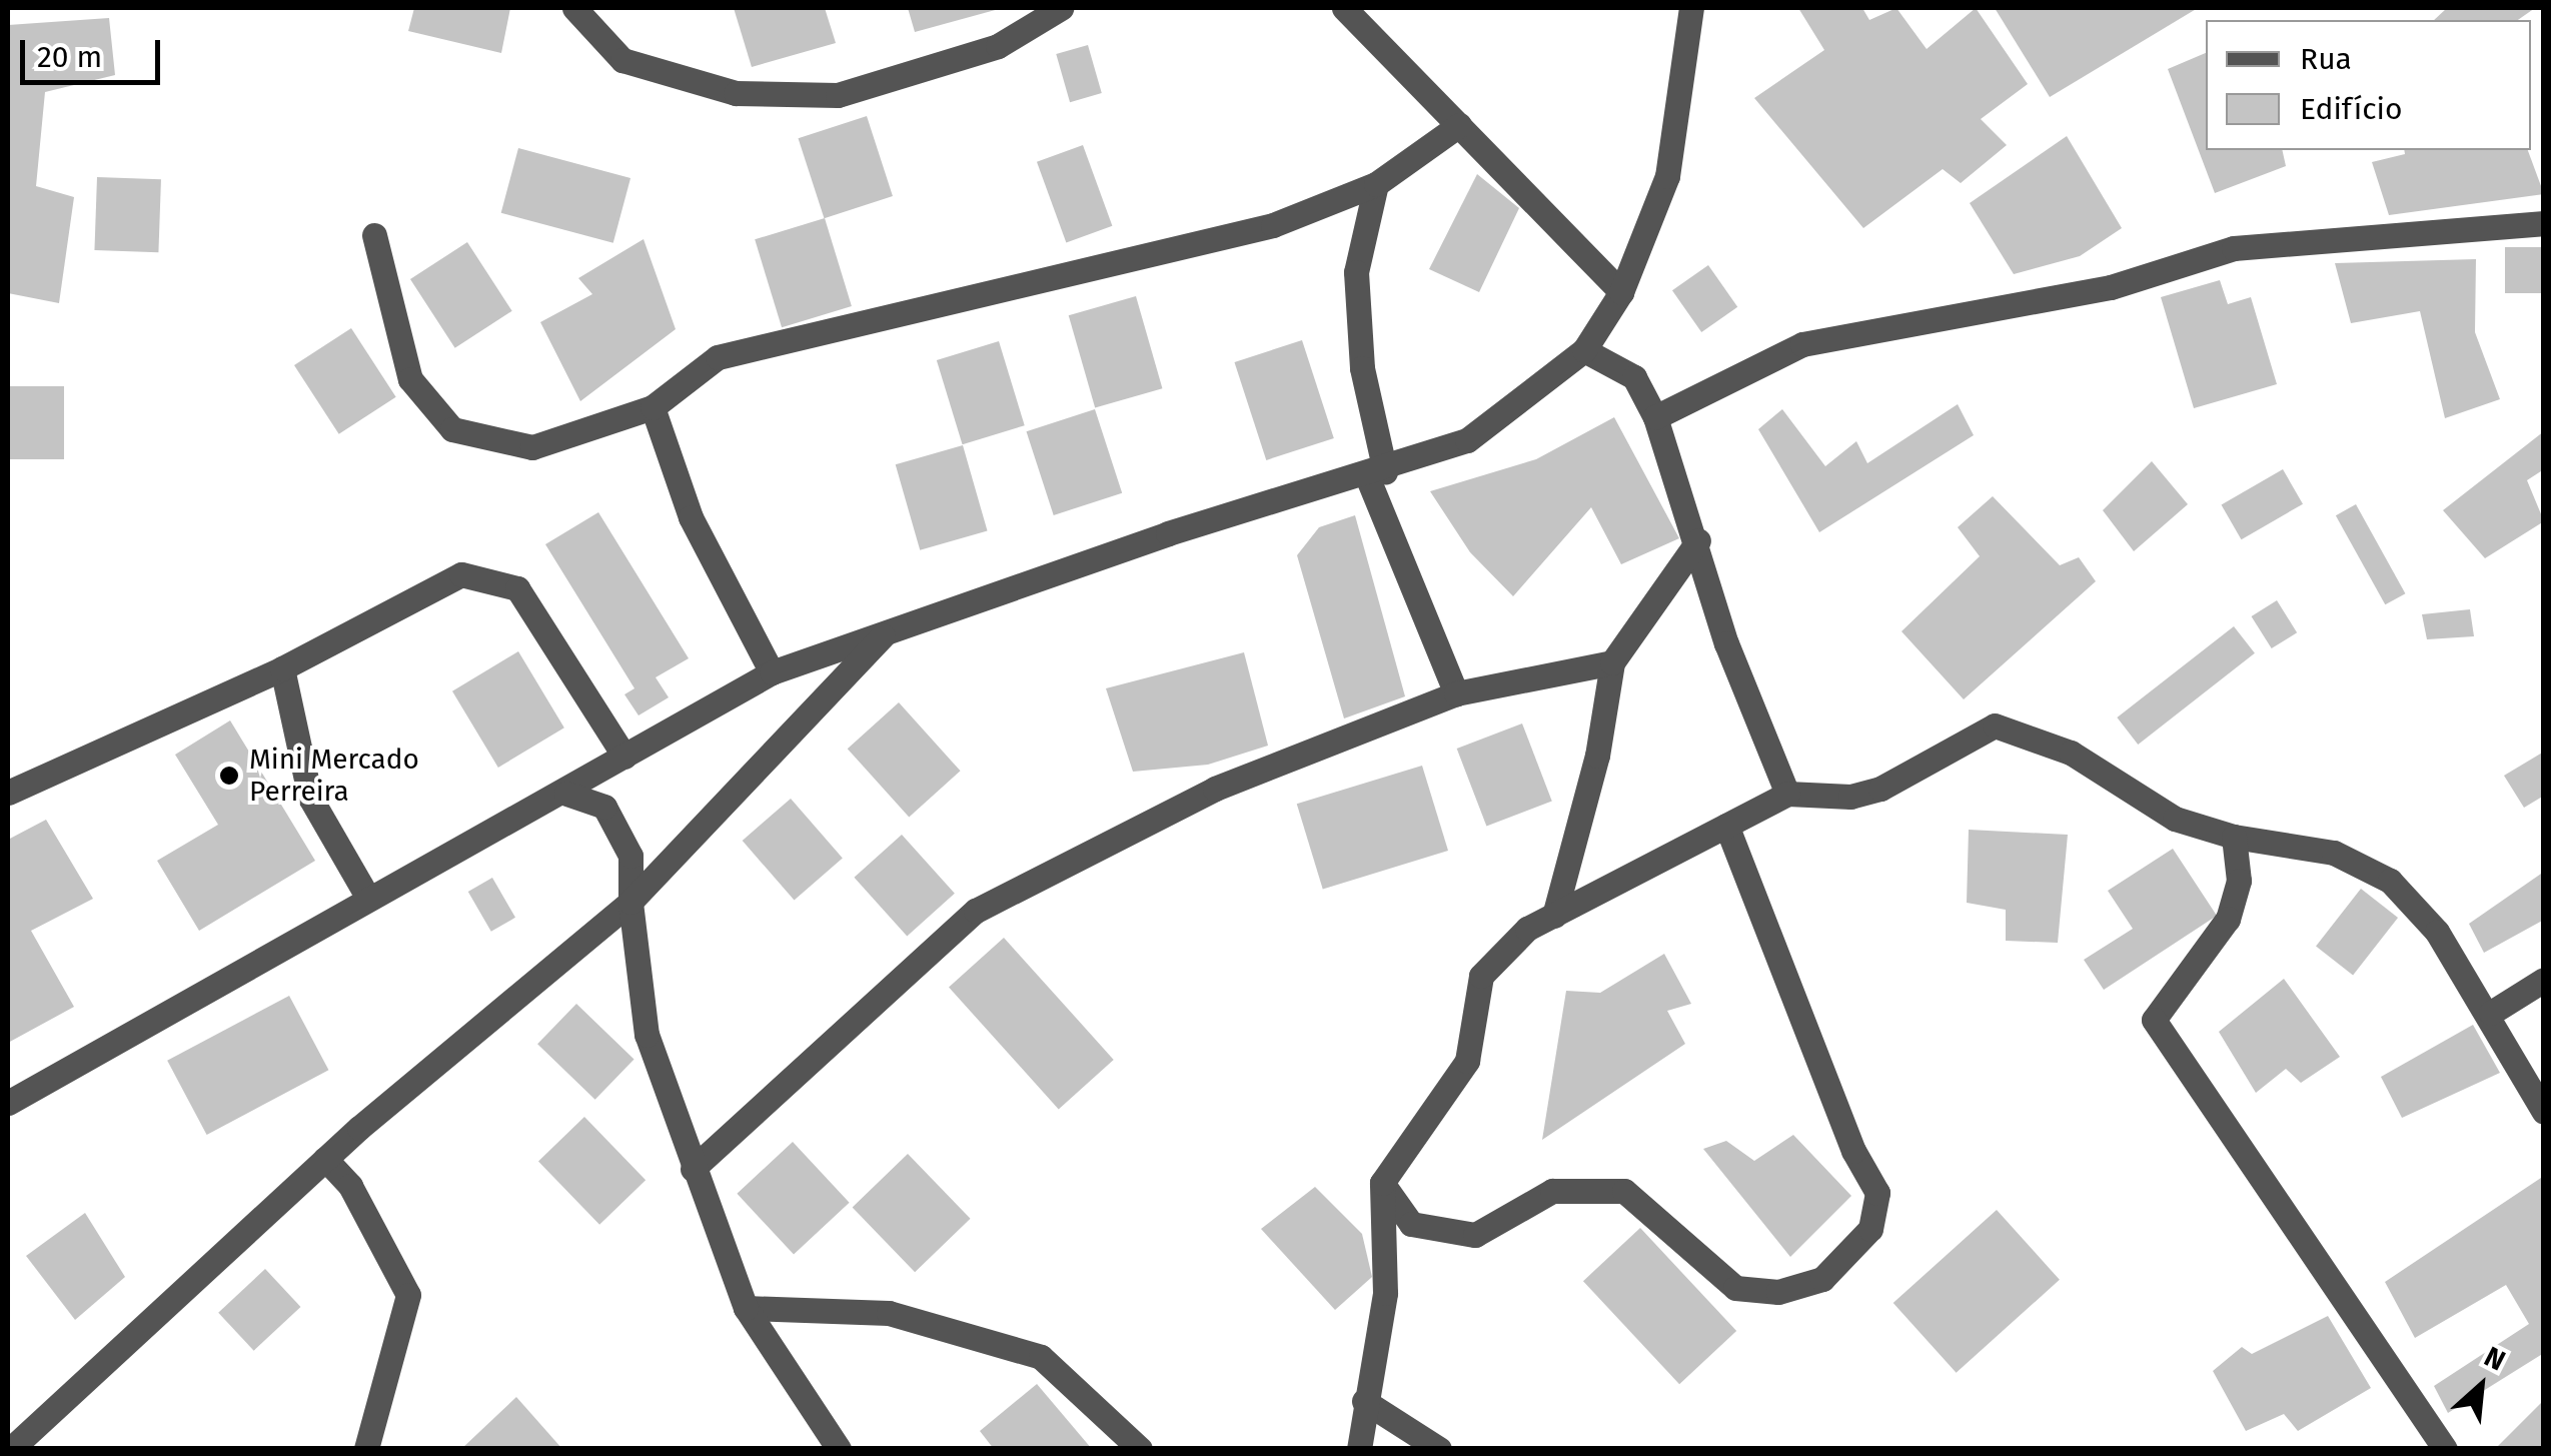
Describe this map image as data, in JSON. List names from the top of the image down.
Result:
{
  "places": ["Mini Mercado Perreira"],
  "legend": ["Rua", "Edifício"],
  "scale_bar": "20 m",
  "north": "top right"
}
